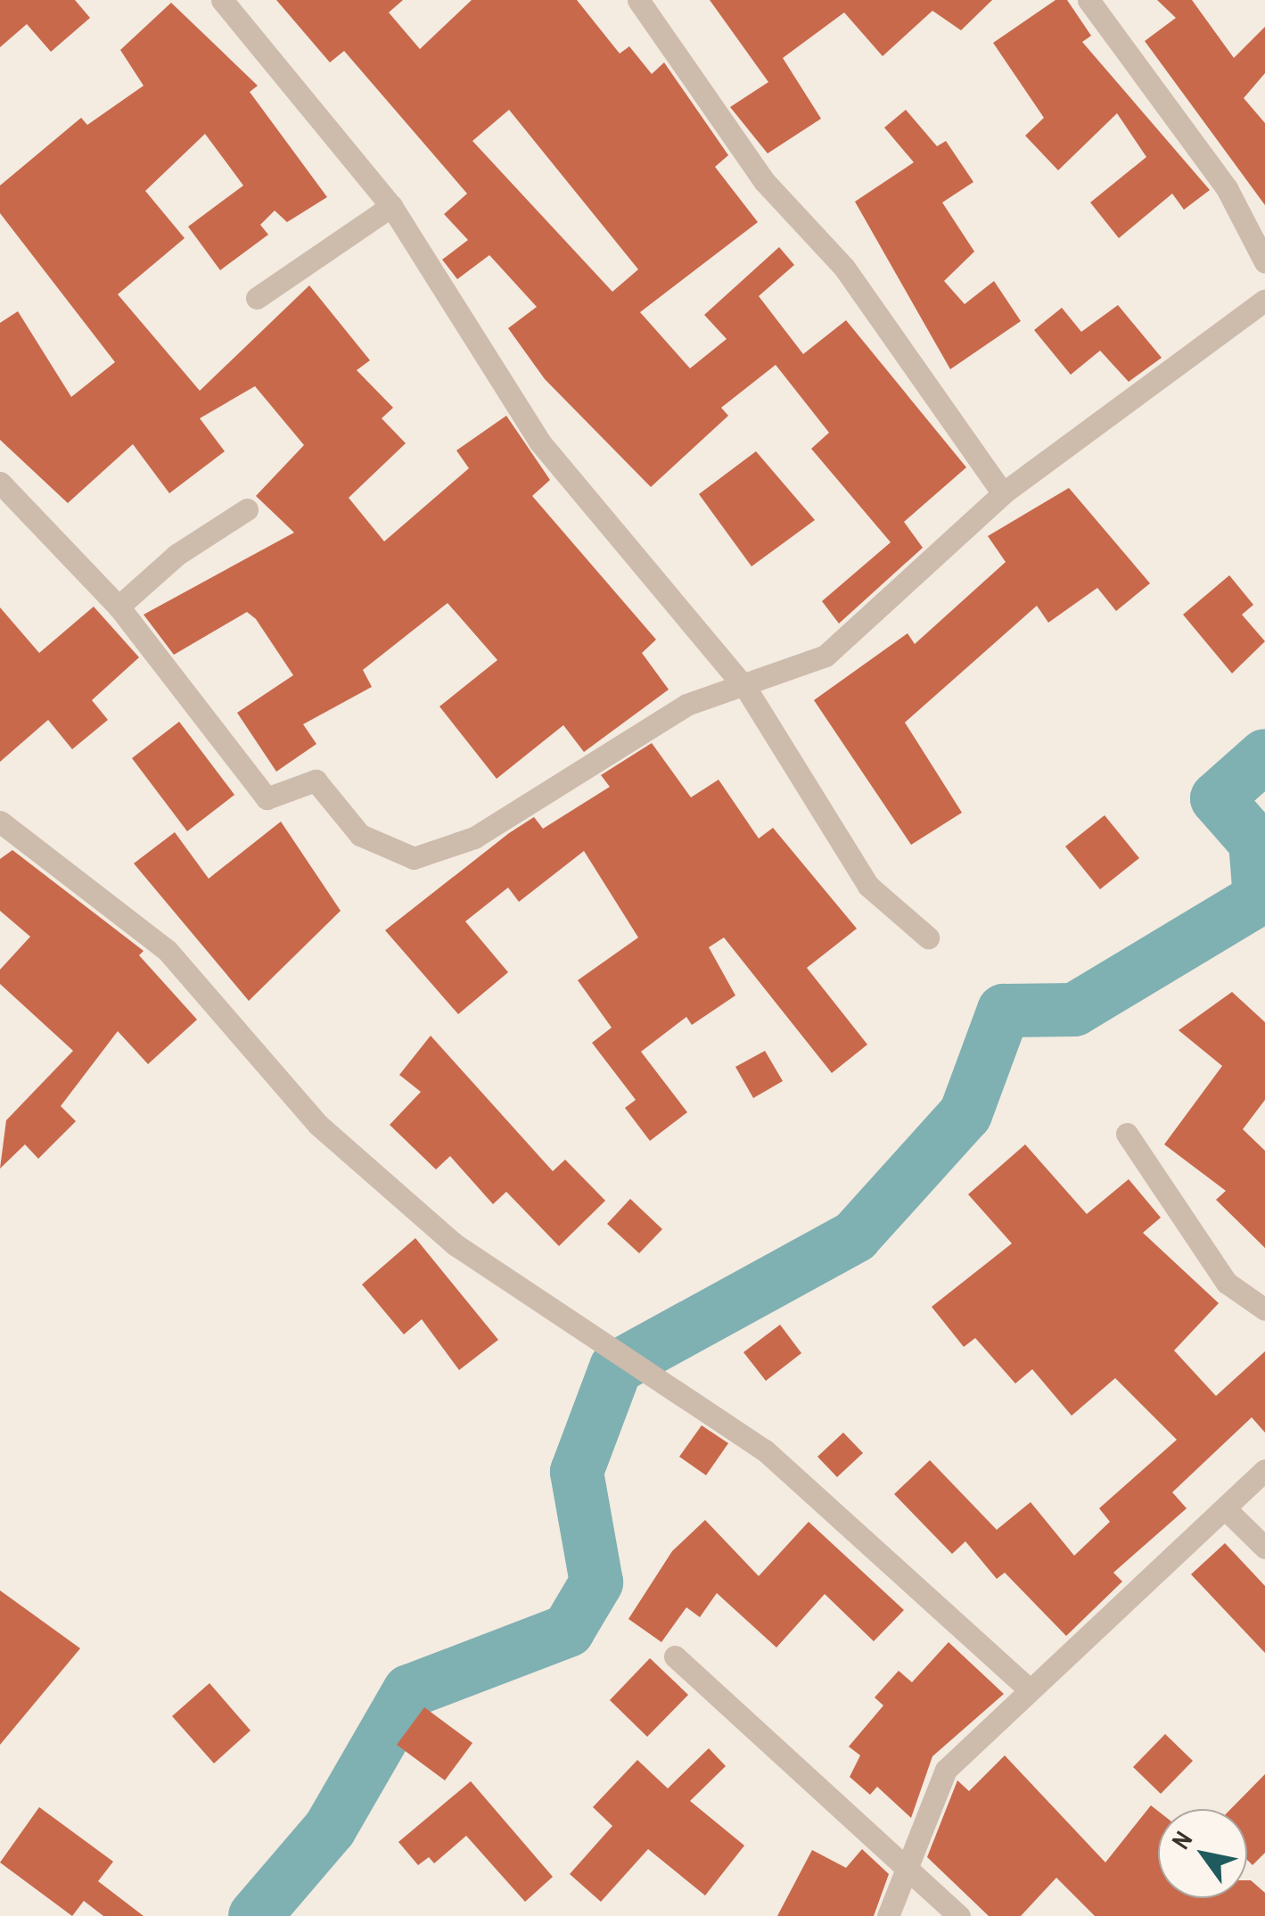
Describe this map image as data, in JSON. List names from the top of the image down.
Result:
{
  "north": "top left"
}
